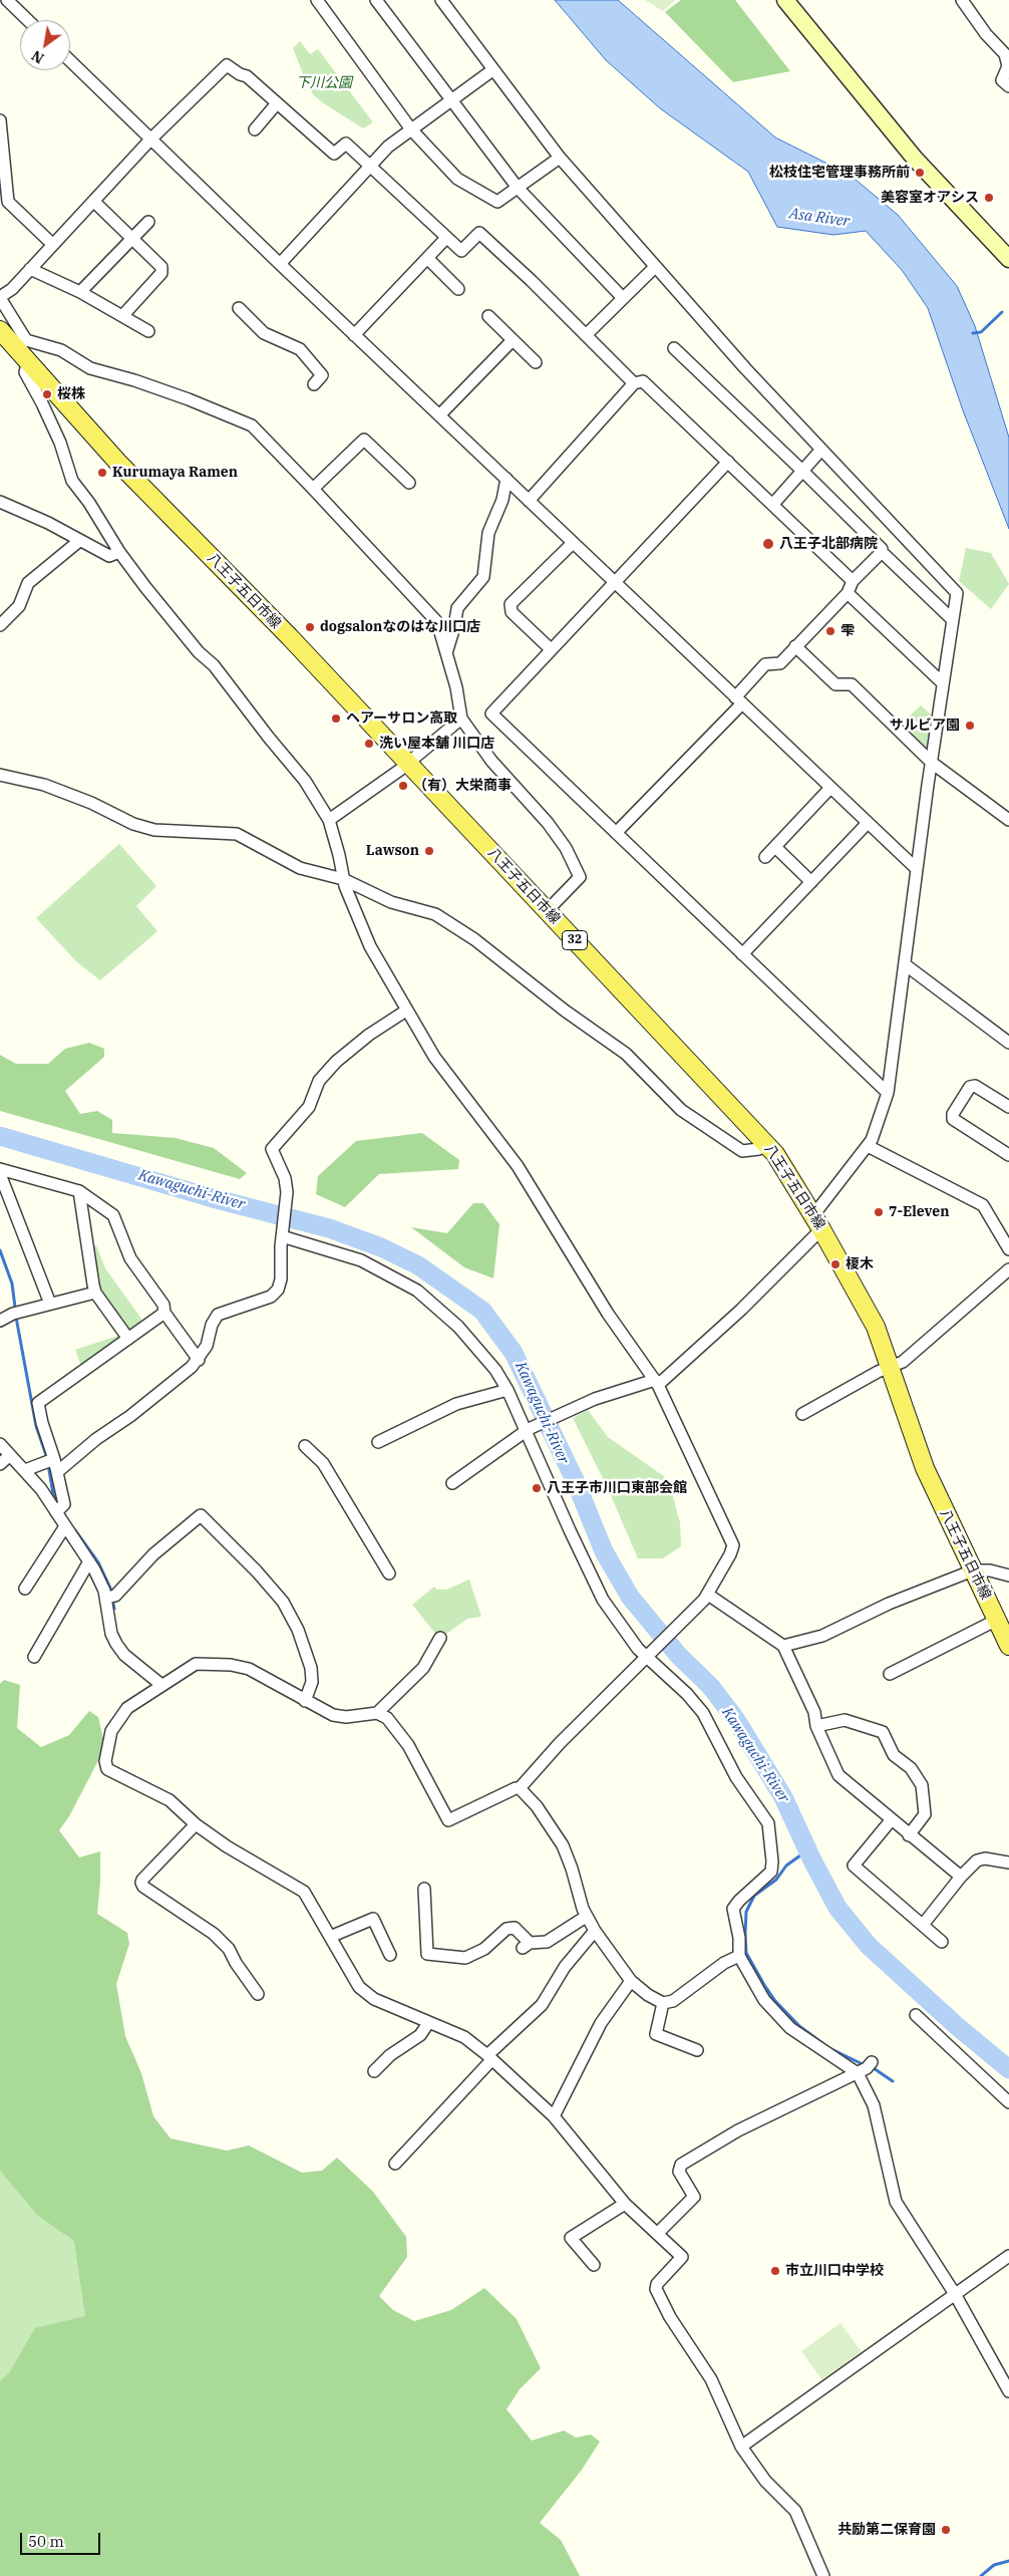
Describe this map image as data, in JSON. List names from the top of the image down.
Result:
{
  "streets": {
    "main road": ["八王子五日市線", "32"]
  },
  "water": ["Asa River", "Kawaguchi-River"],
  "parks": ["下川公園"],
  "places": [
    "松枝住宅管理事務所前",
    "美容室オアシス",
    "桜株",
    "Kurumaya Ramen",
    "八王子北部病院",
    "dogsalonなのはな川口店",
    "雫",
    "ヘアーサロン高取",
    "サルビア園",
    "洗い屋本舗 川口店",
    "（有）大栄商事",
    "Lawson",
    "7-Eleven",
    "榎木",
    "八王子市川口東部会館",
    "市立川口中学校",
    "共励第二保育園"
  ],
  "scale_bar": "50 m",
  "north": "bottom left"
}
